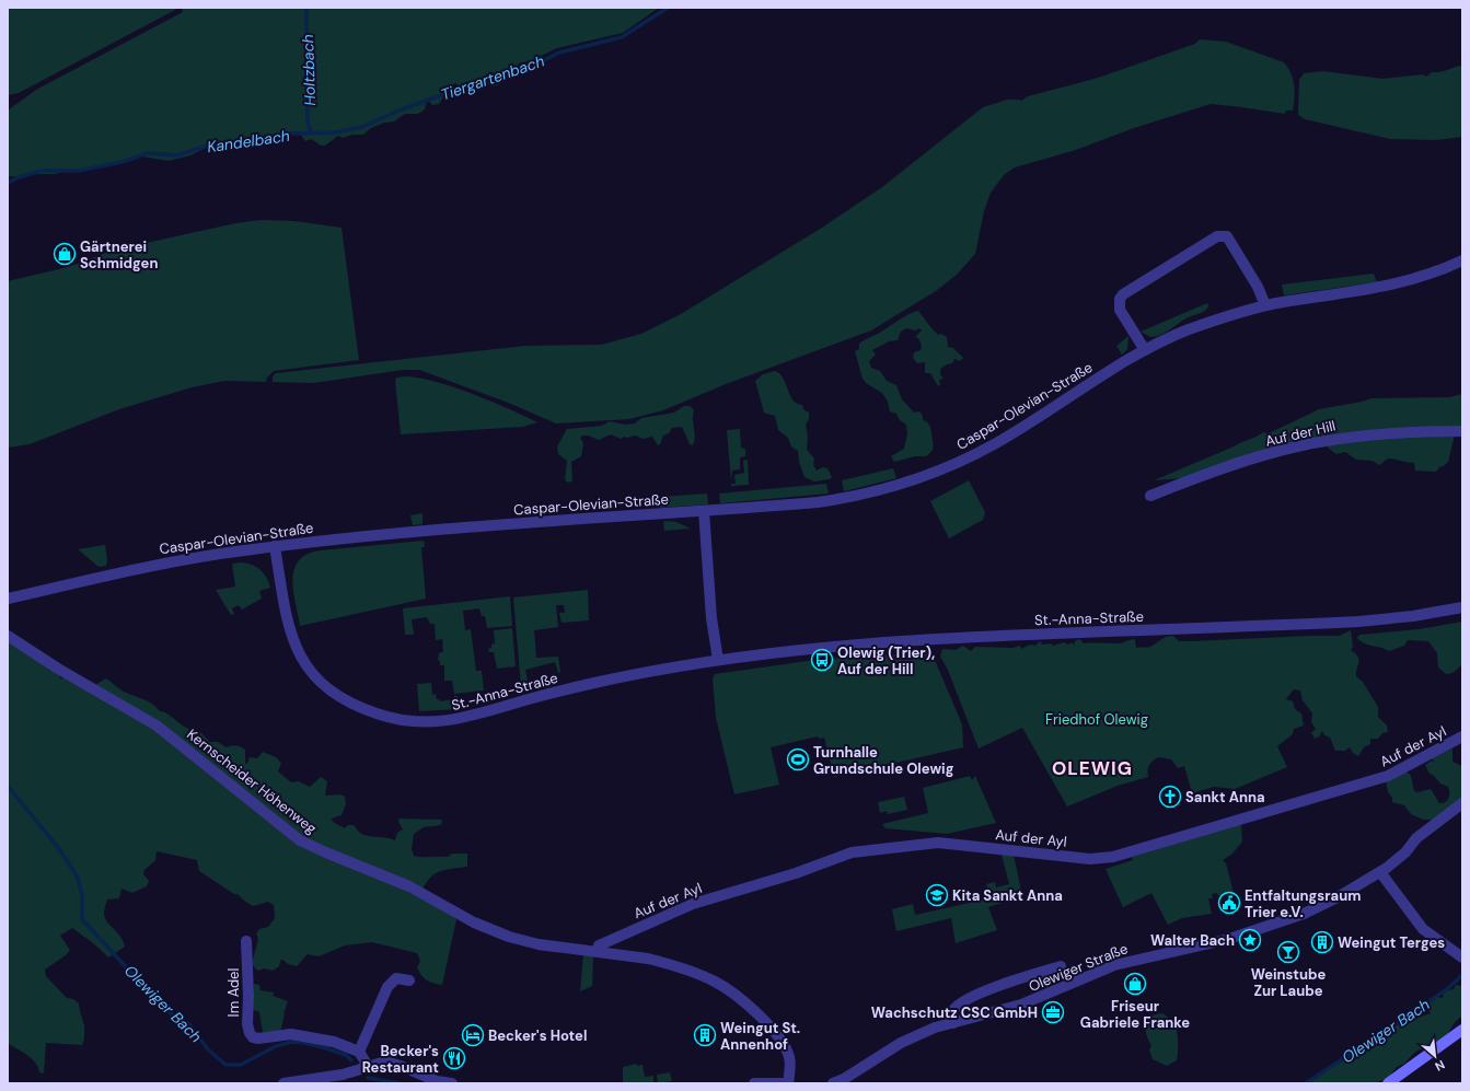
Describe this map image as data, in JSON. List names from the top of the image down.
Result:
{
  "streets": {
    "street": [
      "Caspar-Olevian-Straße",
      "Auf der Hill",
      "St.-Anna-Straße",
      "Auf der Ayl",
      "Kernscheider Höhenweg",
      "Olewiger Straße",
      "Im Adel"
    ]
  },
  "crossings": [
    ["Caspar-Olevian-Straße", "St.-Anna-Straße"],
    ["Auf der Ayl", "Kernscheider Höhenweg"]
  ],
  "districts": ["OLEWIG"],
  "water": [
    "Holtzbach",
    "Tiergartenbach",
    "Kandelbach",
    "Olewiger Bach"
  ],
  "parks": ["Friedhof Olewig"],
  "places": {
    "shop": ["Gärtnerei Schmidgen", "Friseur Gabriele Franke"],
    "bus stop": ["Olewig (Trier), Auf der Hill"],
    "sports": ["Turnhalle Grundschule Olewig"],
    "church": ["Sankt Anna"],
    "school or university": ["Kita Sankt Anna"],
    "public building": ["Entfaltungsraum Trier e.V."],
    "place": ["Walter Bach"],
    "building": ["Weingut Terges", "Weingut St. Annenhof"],
    "bar": ["Weinstube Zur Laube"],
    "office": ["Wachschutz CSC GmbH"],
    "hotel": ["Becker's Hotel"],
    "restaurant": ["Becker's Restaurant"]
  },
  "north": "bottom right"
}
